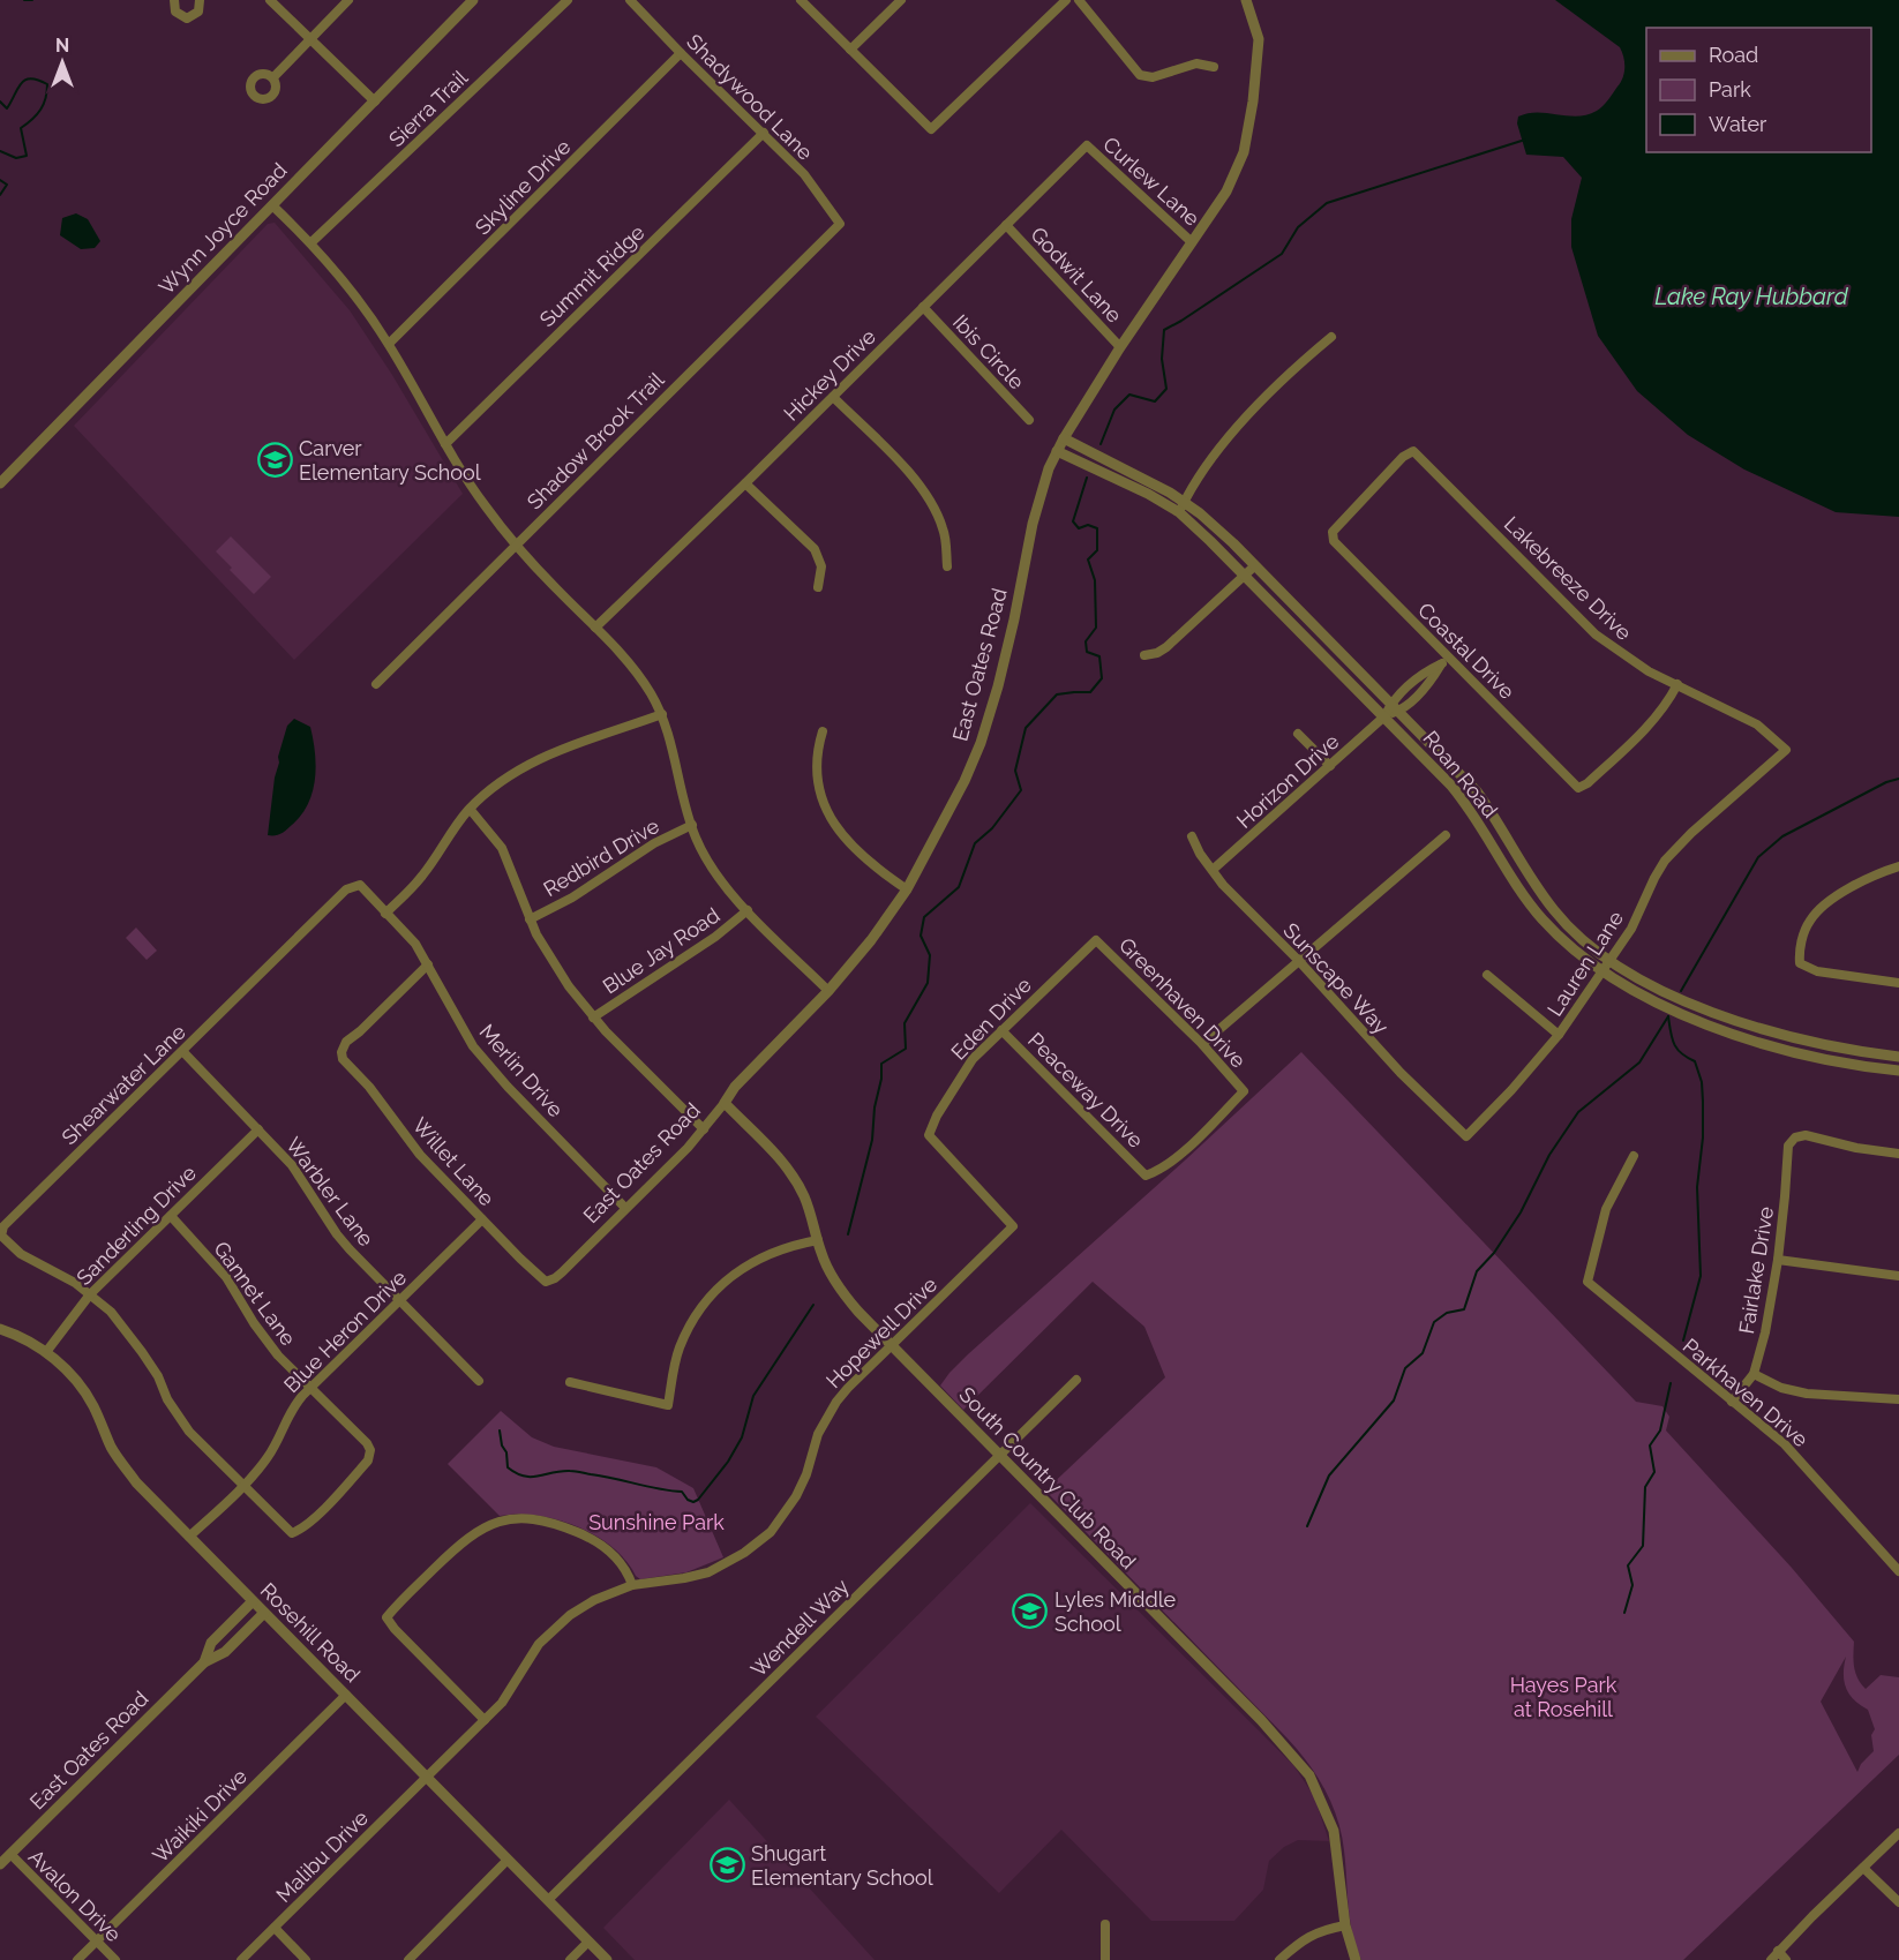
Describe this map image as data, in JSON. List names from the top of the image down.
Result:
{
  "streets": {
    "street": [
      "Shadywood Lane",
      "Sierra Trail",
      "Curlew Lane",
      "Skyline Drive",
      "Wynn Joyce Road",
      "Godwit Lane",
      "Summit Ridge",
      "Ibis Circle",
      "Hickey Drive",
      "Shadow Brook Trail",
      "Lakebreeze Drive",
      "Coastal Drive",
      "East Oates Road",
      "Roan Road",
      "Horizon Drive",
      "Redbird Drive",
      "Blue Jay Road",
      "Lauren Lane",
      "Sunscape Way",
      "Greenhaven Drive",
      "Eden Drive",
      "Merlin Drive",
      "Shearwater Lane",
      "Peaceway Drive",
      "Willet Lane",
      "Warbler Lane",
      "Sanderling Drive",
      "Fairlake Drive",
      "Gannet Lane",
      "Blue Heron Drive",
      "Hopewell Drive",
      "Parkhaven Drive",
      "South Country Club Road",
      "Wendell Way",
      "Rosehill Road",
      "Waikiki Drive",
      "Malibu Drive",
      "Avalon Drive"
    ]
  },
  "crossings": [
    ["Shadywood Lane", "Skyline Drive"],
    ["Shadywood Lane", "Summit Ridge"],
    ["Shadywood Lane", "Shadow Brook Trail"],
    ["Curlew Lane", "Hickey Drive"],
    ["Curlew Lane", "East Oates Road"],
    ["Godwit Lane", "Hickey Drive"],
    ["Godwit Lane", "East Oates Road"],
    ["Ibis Circle", "Hickey Drive"],
    ["Lakebreeze Drive", "Coastal Drive"],
    ["Lakebreeze Drive", "Lauren Lane"],
    ["Coastal Drive", "Horizon Drive"],
    ["East Oates Road", "Roan Road"],
    ["East Oates Road", "Merlin Drive"],
    ["East Oates Road", "Willet Lane"],
    ["East Oates Road", "South Country Club Road"],
    ["East Oates Road", "Rosehill Road"],
    ["East Oates Road", "Avalon Drive"],
    ["Roan Road", "Horizon Drive"],
    ["Roan Road", "Lauren Lane"],
    ["Horizon Drive", "Sunscape Way"],
    ["Lauren Lane", "Sunscape Way"],
    ["Greenhaven Drive", "Eden Drive"],
    ["Greenhaven Drive", "Peaceway Drive"],
    ["Eden Drive", "Peaceway Drive"],
    ["Eden Drive", "Hopewell Drive"],
    ["Merlin Drive", "Shearwater Lane"],
    ["Merlin Drive", "Willet Lane"],
    ["Shearwater Lane", "Warbler Lane"],
    ["Shearwater Lane", "Sanderling Drive"],
    ["Willet Lane", "Blue Heron Drive"],
    ["Warbler Lane", "Sanderling Drive"],
    ["Warbler Lane", "Blue Heron Drive"],
    ["Sanderling Drive", "Gannet Lane"],
    ["Sanderling Drive", "Rosehill Road"],
    ["Fairlake Drive", "Parkhaven Drive"],
    ["Gannet Lane", "Blue Heron Drive"],
    ["Blue Heron Drive", "Rosehill Road"],
    ["Hopewell Drive", "South Country Club Road"],
    ["Hopewell Drive", "Rosehill Road"],
    ["Hopewell Drive", "Malibu Drive"],
    ["South Country Club Road", "Wendell Way"],
    ["Wendell Way", "Rosehill Road"],
    ["Rosehill Road", "Waikiki Drive"],
    ["Rosehill Road", "Malibu Drive"],
    ["Waikiki Drive", "Avalon Drive"]
  ],
  "water": ["Lake Ray Hubbard"],
  "parks": ["Sunshine Park", "Hayes Park at Rosehill"],
  "places": {
    "school or university": ["Carver Elementary School", "Lyles Middle School", "Shugart Elementary School"]
  },
  "legend": ["Road", "Park", "Water"],
  "north": "top"
}
